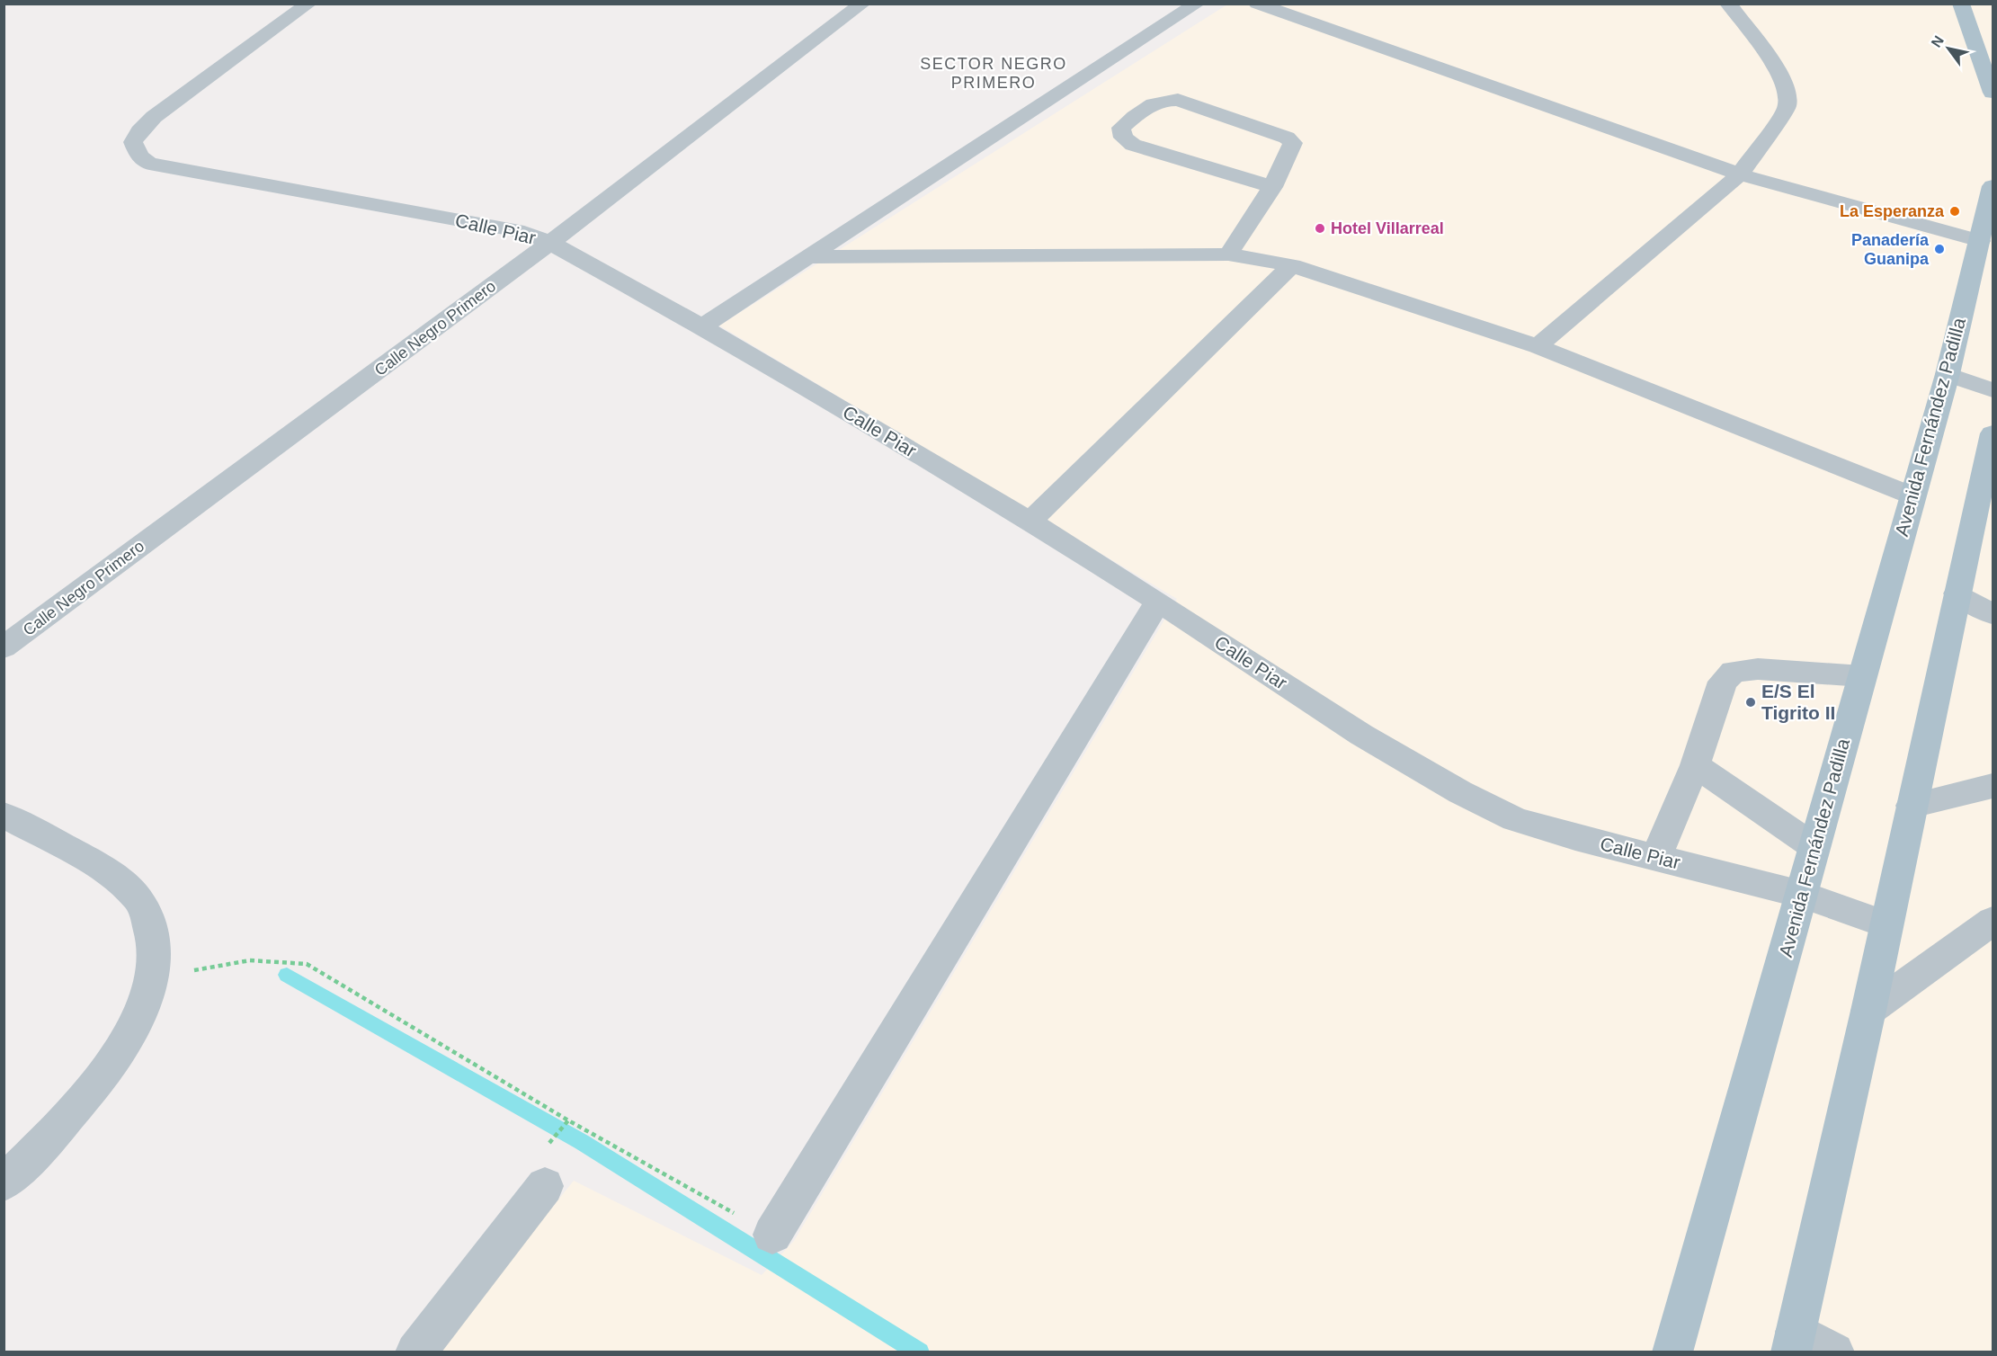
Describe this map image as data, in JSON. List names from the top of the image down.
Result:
{
  "streets": {
    "main road": ["Avenida Fernández Padilla"],
    "street": ["Calle Piar", "Calle Negro Primero"]
  },
  "crossings": [
    ["Calle Piar", "Calle Negro Primero"],
    ["Calle Piar", "Avenida Fernández Padilla"]
  ],
  "districts": ["SECTOR NEGRO PRIMERO"],
  "places": [
    "La Esperanza",
    "Hotel Villarreal",
    "Panadería Guanipa",
    "E/S El Tigrito II"
  ],
  "north": "top left"
}
